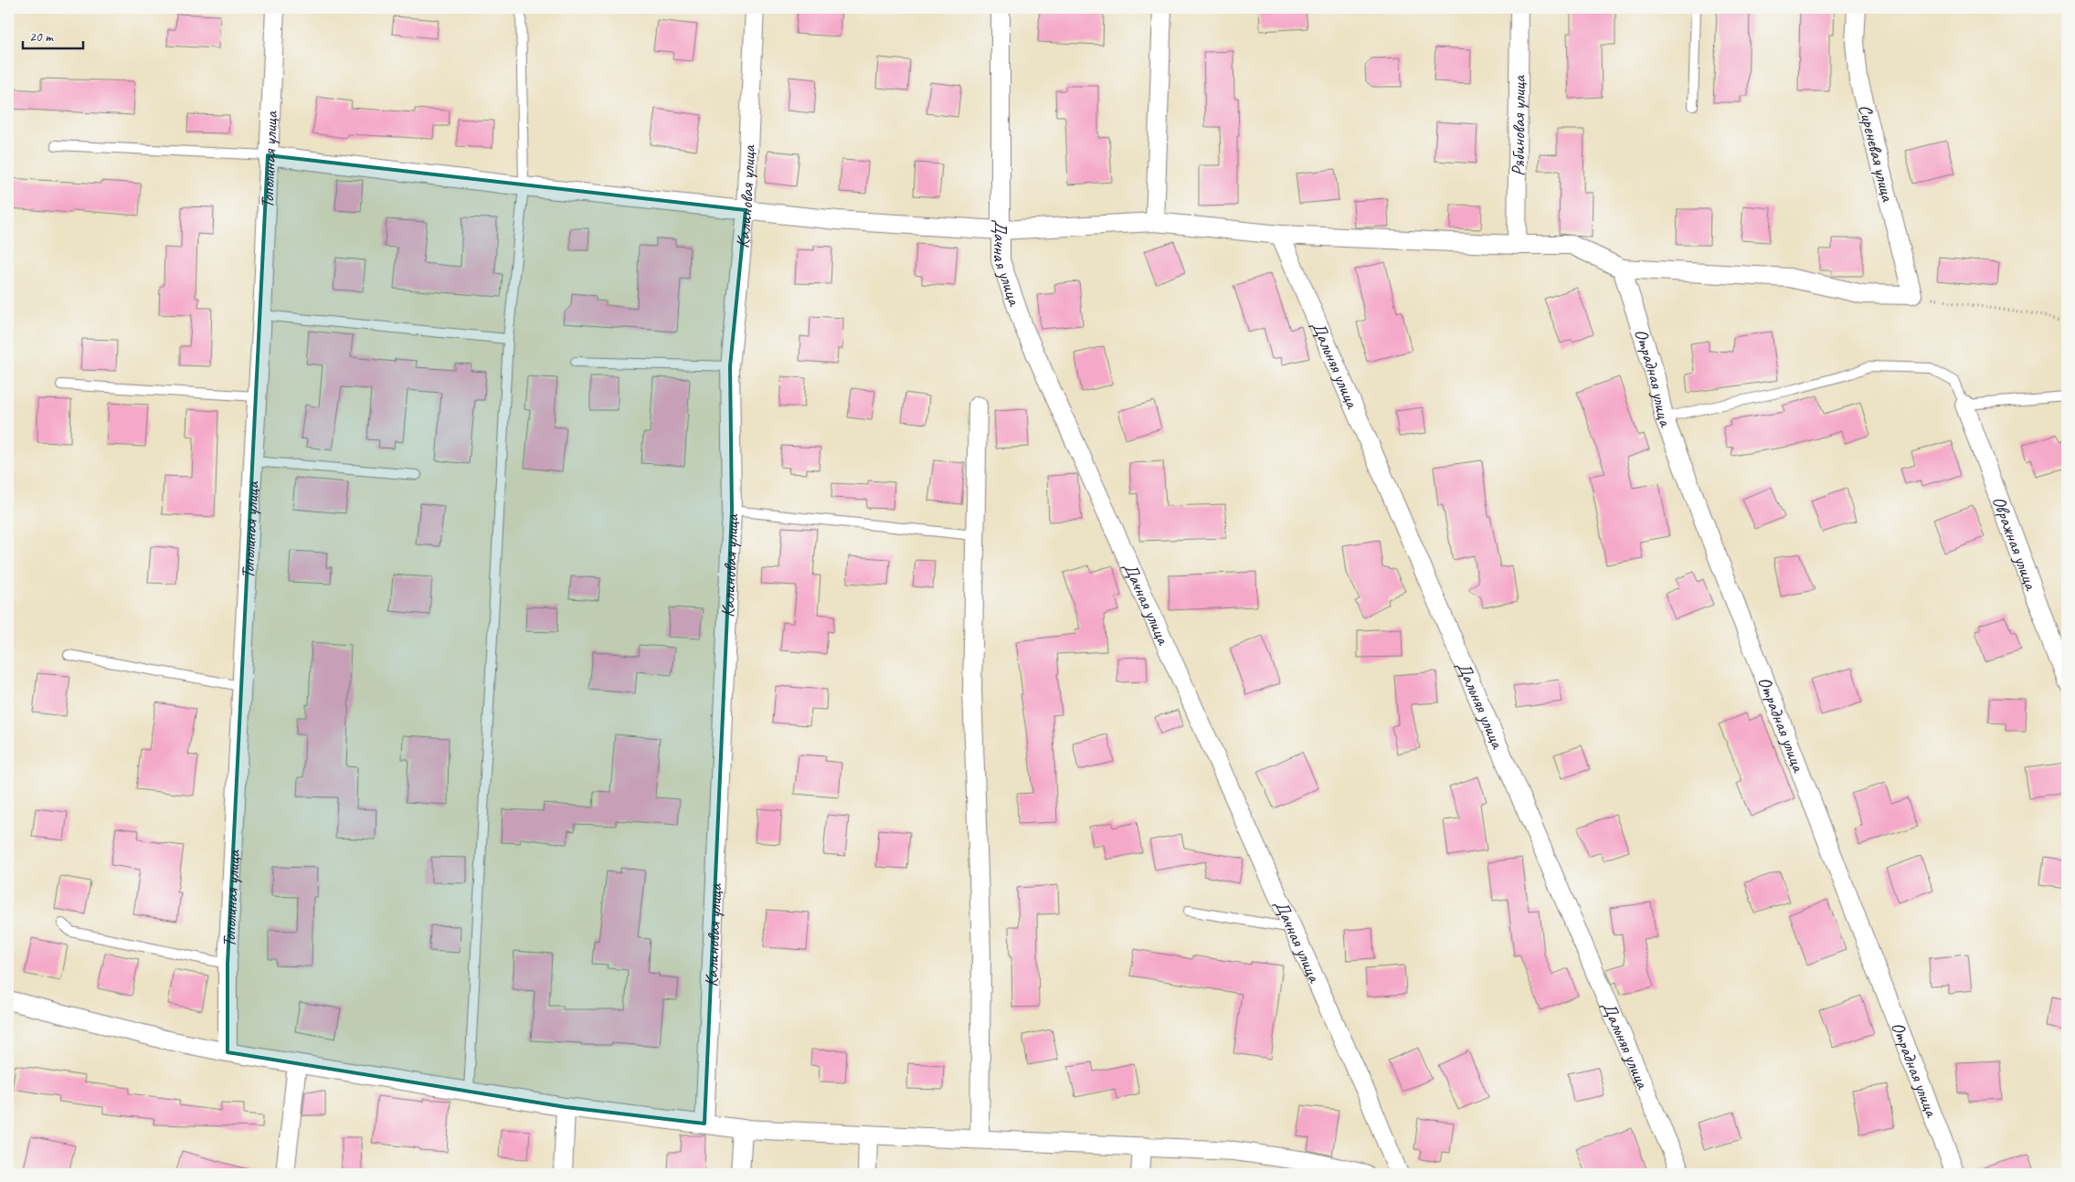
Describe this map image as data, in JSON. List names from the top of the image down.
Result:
{
  "streets": {
    "street": [
      "Рябиновая улица",
      "Сиреневая улица",
      "Тополиная улица",
      "Калиновая улица",
      "Дачная улица",
      "Дальняя улица",
      "Отрадная улица",
      "Овражная улица"
    ]
  },
  "scale_bar": "20 m"
}
